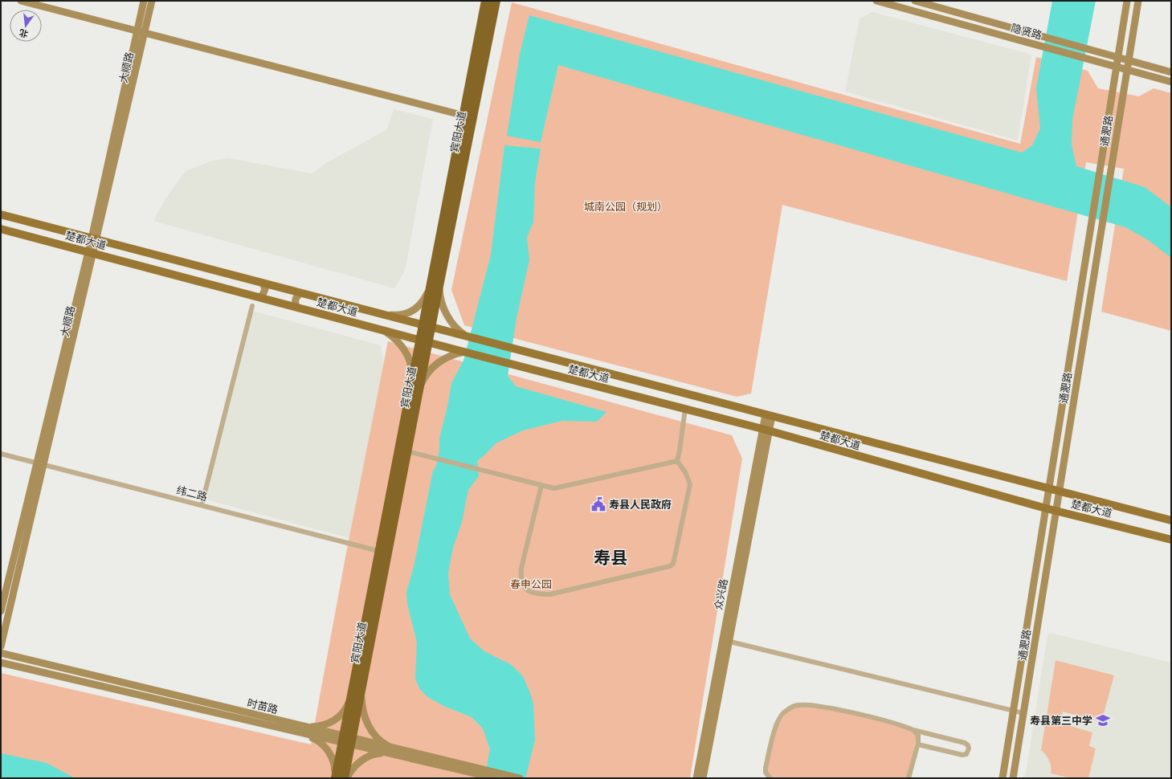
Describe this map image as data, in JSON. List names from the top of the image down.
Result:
{
  "streets": {
    "highway": ["宾阳大道"],
    "main road": ["楚都大道"],
    "street": [
      "隐贤路",
      "大顺路",
      "通淝路",
      "纬二路",
      "众兴路",
      "时苗路"
    ]
  },
  "crossings": [
    ["隐贤路", "通淝路"],
    ["大顺路", "楚都大道"],
    ["大顺路", "纬二路"],
    ["通淝路", "楚都大道"],
    ["宾阳大道", "楚都大道"],
    ["宾阳大道", "纬二路"],
    ["宾阳大道", "时苗路"],
    ["楚都大道", "众兴路"]
  ],
  "districts": ["寿县"],
  "parks": ["城南公园（规划）", "春申公园"],
  "places": {
    "public building": ["寿县人民政府"],
    "school or university": ["寿县第三中学"]
  },
  "north": "bottom"
}
